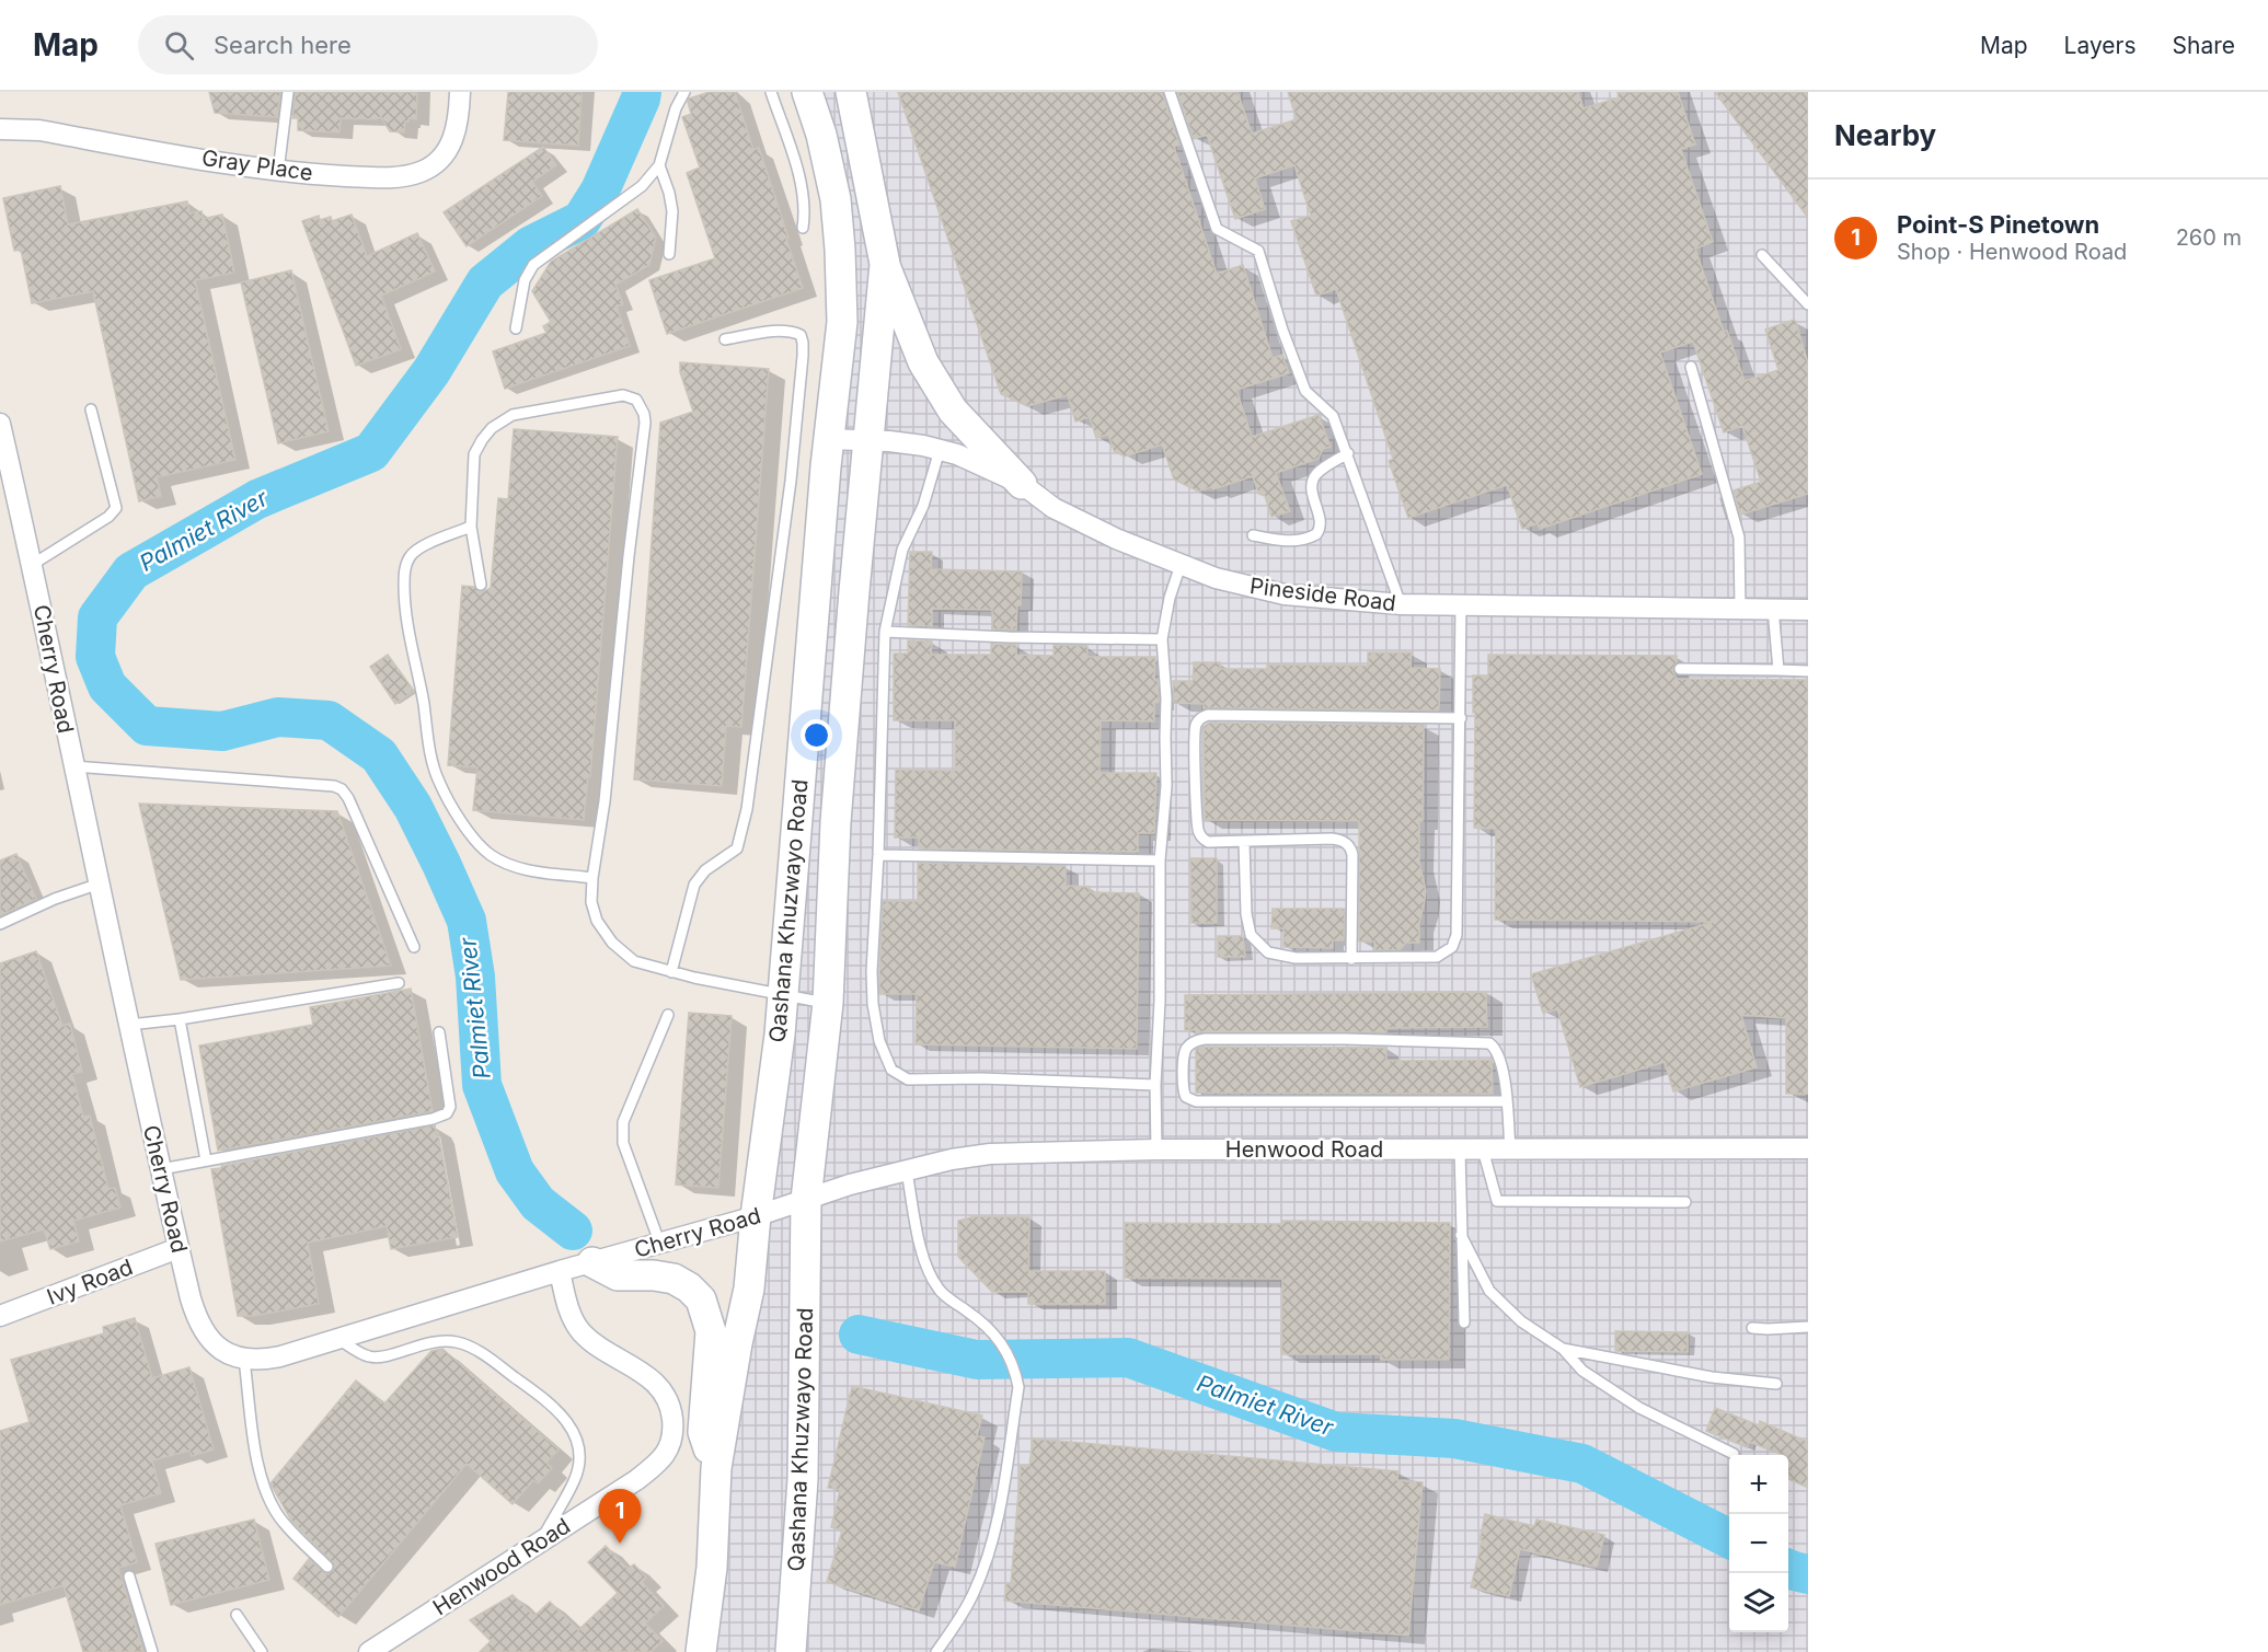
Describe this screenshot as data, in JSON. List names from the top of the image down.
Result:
{
  "streets": {
    "main road": ["Qashana Khuzwayo Road"],
    "street": [
      "Gray Place",
      "Pineside Road",
      "Cherry Road",
      "Henwood Road",
      "Ivy Road"
    ]
  },
  "crossings": [
    ["Pineside Road", "Qashana Khuzwayo Road"],
    ["Cherry Road", "Qashana Khuzwayo Road"],
    ["Cherry Road", "Henwood Road"],
    ["Cherry Road", "Ivy Road"],
    ["Qashana Khuzwayo Road", "Henwood Road"]
  ],
  "water": ["Palmiet River"],
  "page": {
    "header": "Map",
    "search": "Search here",
    "nav": ["Map", "Layers", "Share"],
    "heading": "Nearby",
    "list": [
      {
        "mark": "1",
        "name": "Point-S Pinetown",
        "note": "Shop · Henwood Road",
        "value": "260 m"
      }
    ],
    "map_buttons": ["+", "−"],
    "pins": "1"
  }
}
